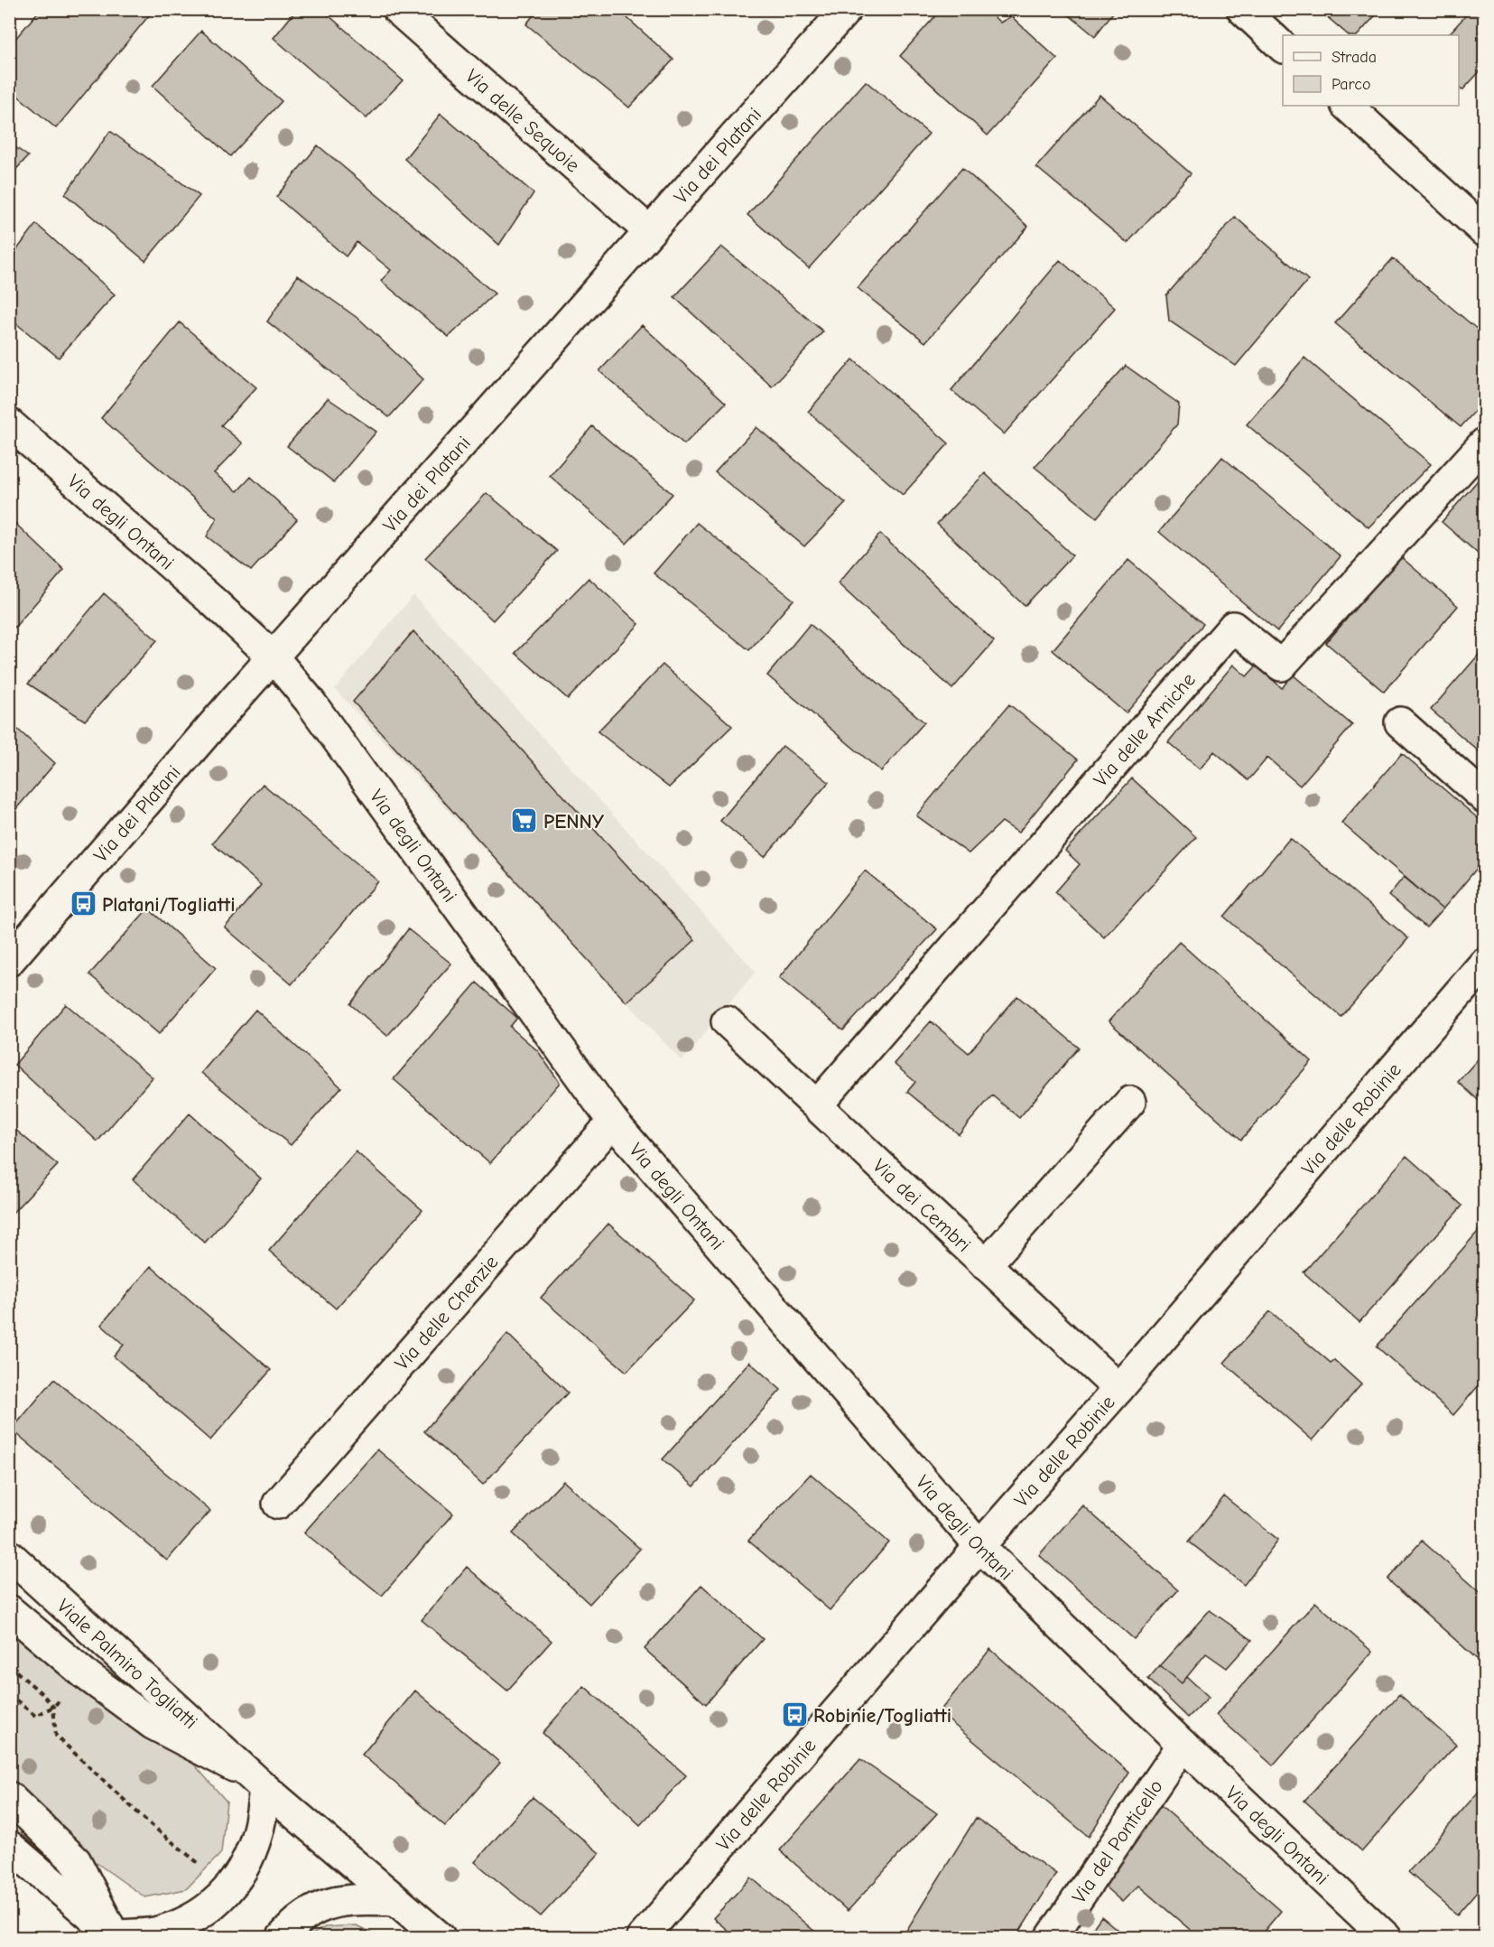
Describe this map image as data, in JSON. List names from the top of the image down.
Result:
{
  "streets": {
    "street": [
      "Via delle Sequoie",
      "Via dei Platani",
      "Via degli Ontani",
      "Via delle Arniche",
      "Via delle Robinie",
      "Via dei Cembri",
      "Via delle Chenzie",
      "Viale Palmiro Togliatti",
      "Via del Ponticello"
    ]
  },
  "crossings": [
    ["Via delle Sequoie", "Via dei Platani"],
    ["Via dei Platani", "Via degli Ontani"],
    ["Via degli Ontani", "Via delle Robinie"],
    ["Via degli Ontani", "Via delle Chenzie"],
    ["Via degli Ontani", "Via del Ponticello"],
    ["Via delle Arniche", "Via dei Cembri"],
    ["Via delle Robinie", "Via dei Cembri"]
  ],
  "places": {
    "supermarket": ["PENNY"],
    "bus stop": ["Platani/Togliatti", "Robinie/Togliatti"]
  },
  "legend": ["Strada", "Parco"]
}
